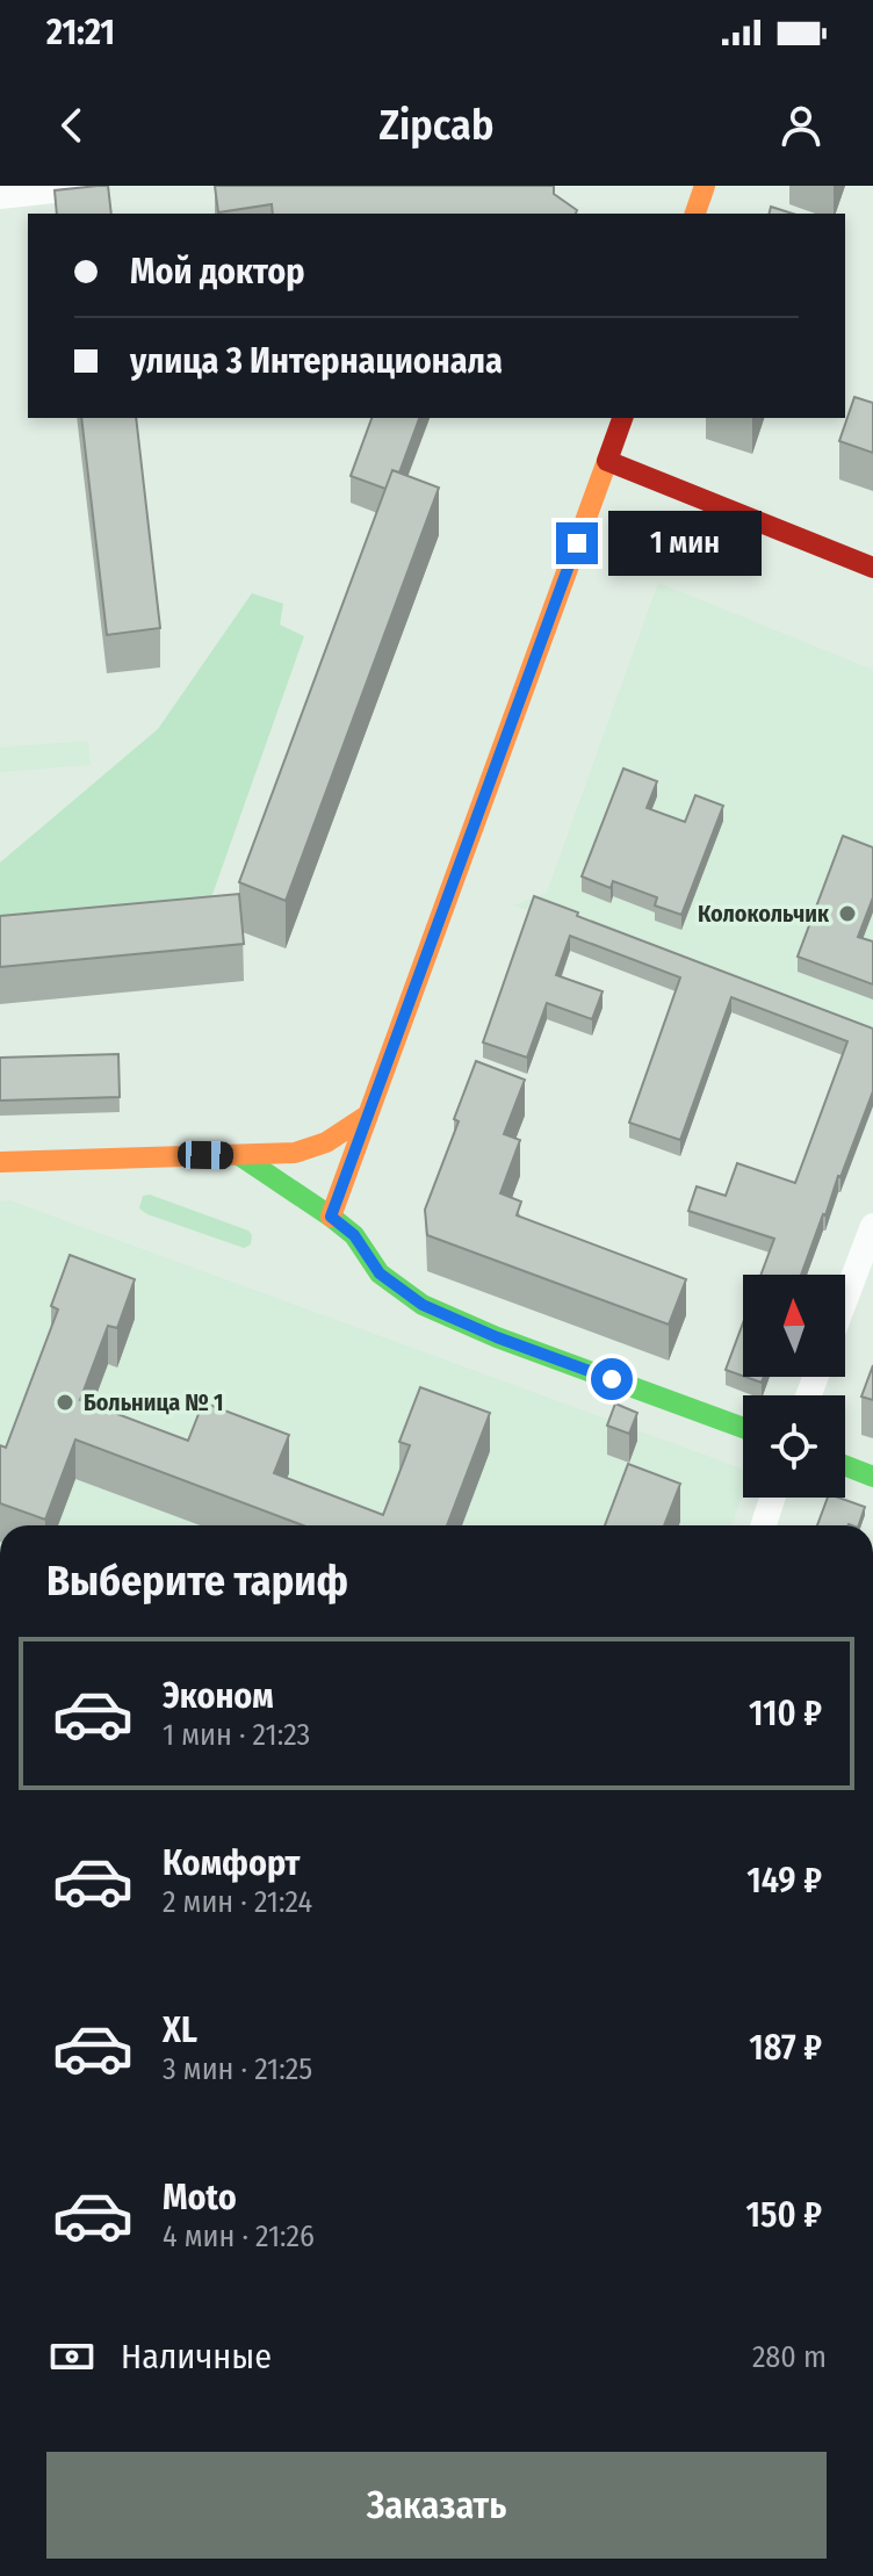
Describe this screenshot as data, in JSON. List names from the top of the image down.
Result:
{
  "places": ["Колокольчик", "Больница № 1"],
  "north": "top",
  "page": {
    "status": "21:21",
    "header": "Zipcab",
    "banner": ["Мой доктор", "улица 3 Интернационала"],
    "bubble": "1 мин",
    "heading": "Выберите тариф",
    "list": [
      {
        "name": "Эконом",
        "note": "1 мин · 21:23",
        "value": "110 ₽"
      },
      {
        "name": "Комфорт",
        "note": "2 мин · 21:24",
        "value": "149 ₽"
      },
      {
        "name": "XL",
        "note": "3 мин · 21:25",
        "value": "187 ₽"
      },
      {
        "name": "Moto",
        "note": "4 мин · 21:26",
        "value": "150 ₽"
      }
    ],
    "pay": ["Наличные", "280 m"],
    "buttons": "Заказать"
  }
}
